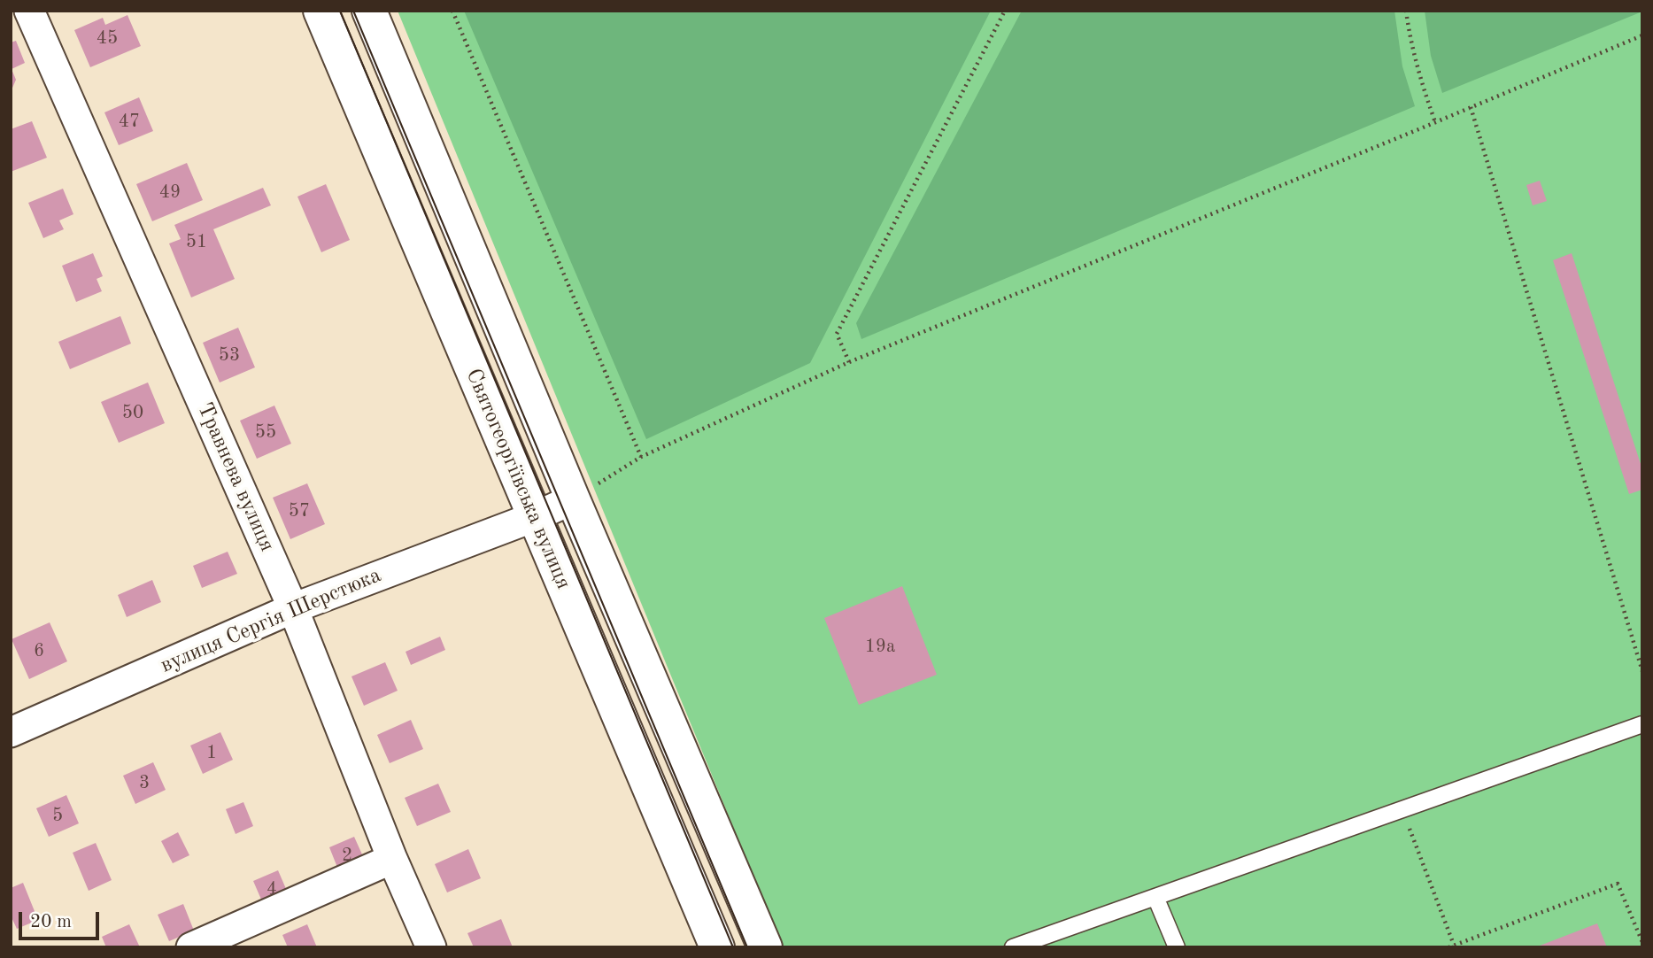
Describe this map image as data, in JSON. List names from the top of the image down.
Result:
{
  "streets": {
    "main road": ["Святогеоргіївська вулиця"],
    "street": ["Травнева вулиця", "вулиця Сергія Шерстюка"]
  },
  "crossings": [
    ["Травнева вулиця", "вулиця Сергія Шерстюка"],
    ["Святогеоргіївська вулиця", "вулиця Сергія Шерстюка"]
  ],
  "house_numbers": [
    "45",
    "47",
    "49",
    "51",
    "53",
    "50",
    "55",
    "57",
    "19а",
    "6",
    "1",
    "3",
    "5",
    "2",
    "4"
  ],
  "scale_bar": "20 m"
}
